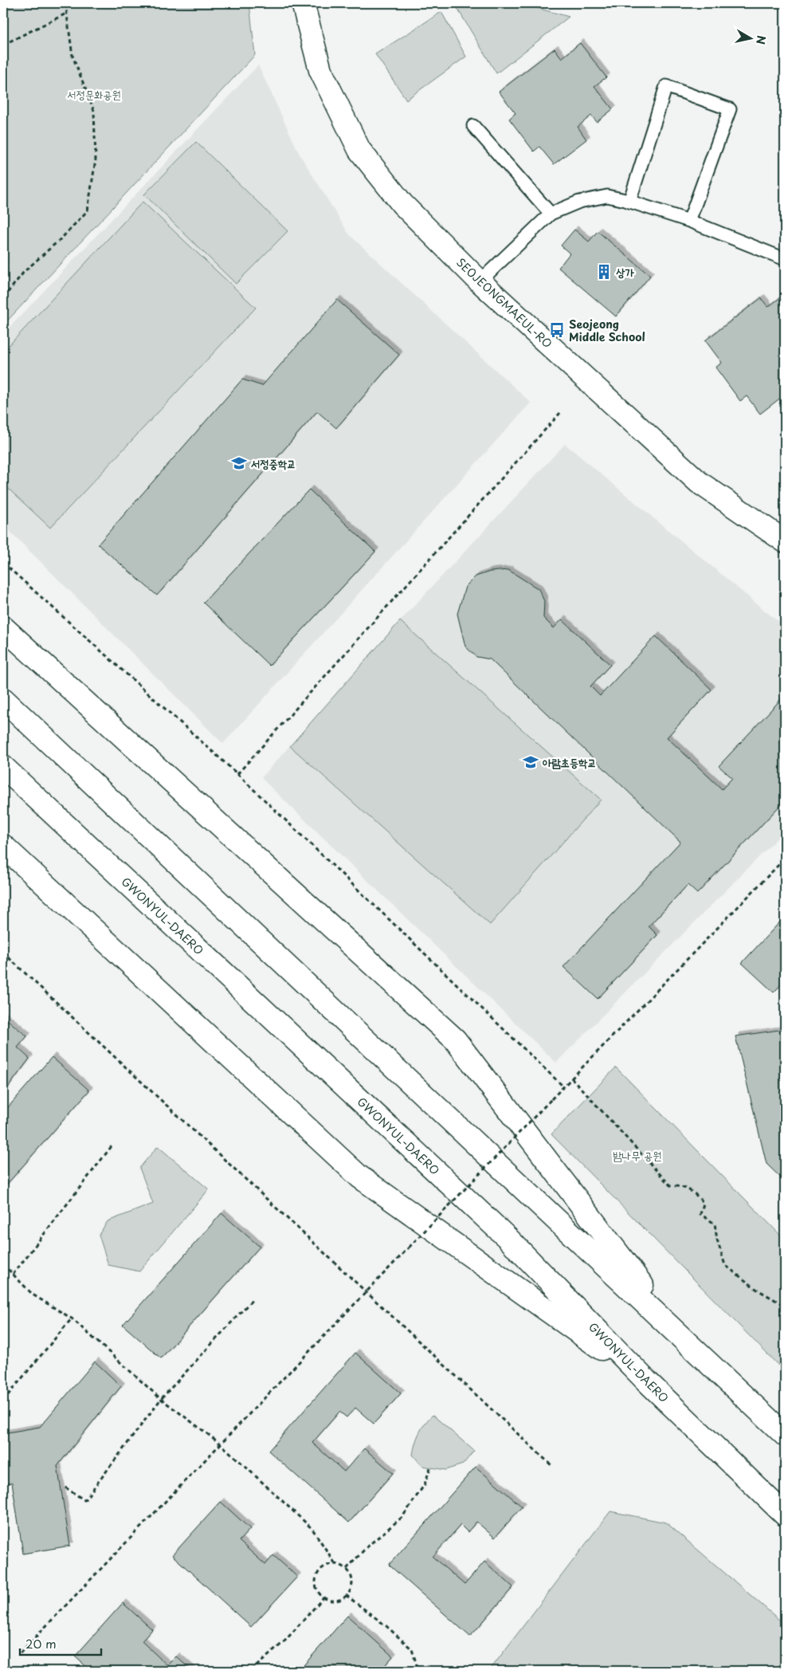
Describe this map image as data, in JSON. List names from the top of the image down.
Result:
{
  "streets": {
    "main road": ["SEOJEONGMAEUL-RO", "GWONYUL-DAERO"]
  },
  "parks": ["서정문화공원", "밤나무 공원"],
  "places": {
    "building": ["상가"],
    "bus stop": ["Seojeong Middle School"],
    "school or university": ["서정중학교", "아람초등학교"]
  },
  "scale_bar": "20 m",
  "north": "right"
}
